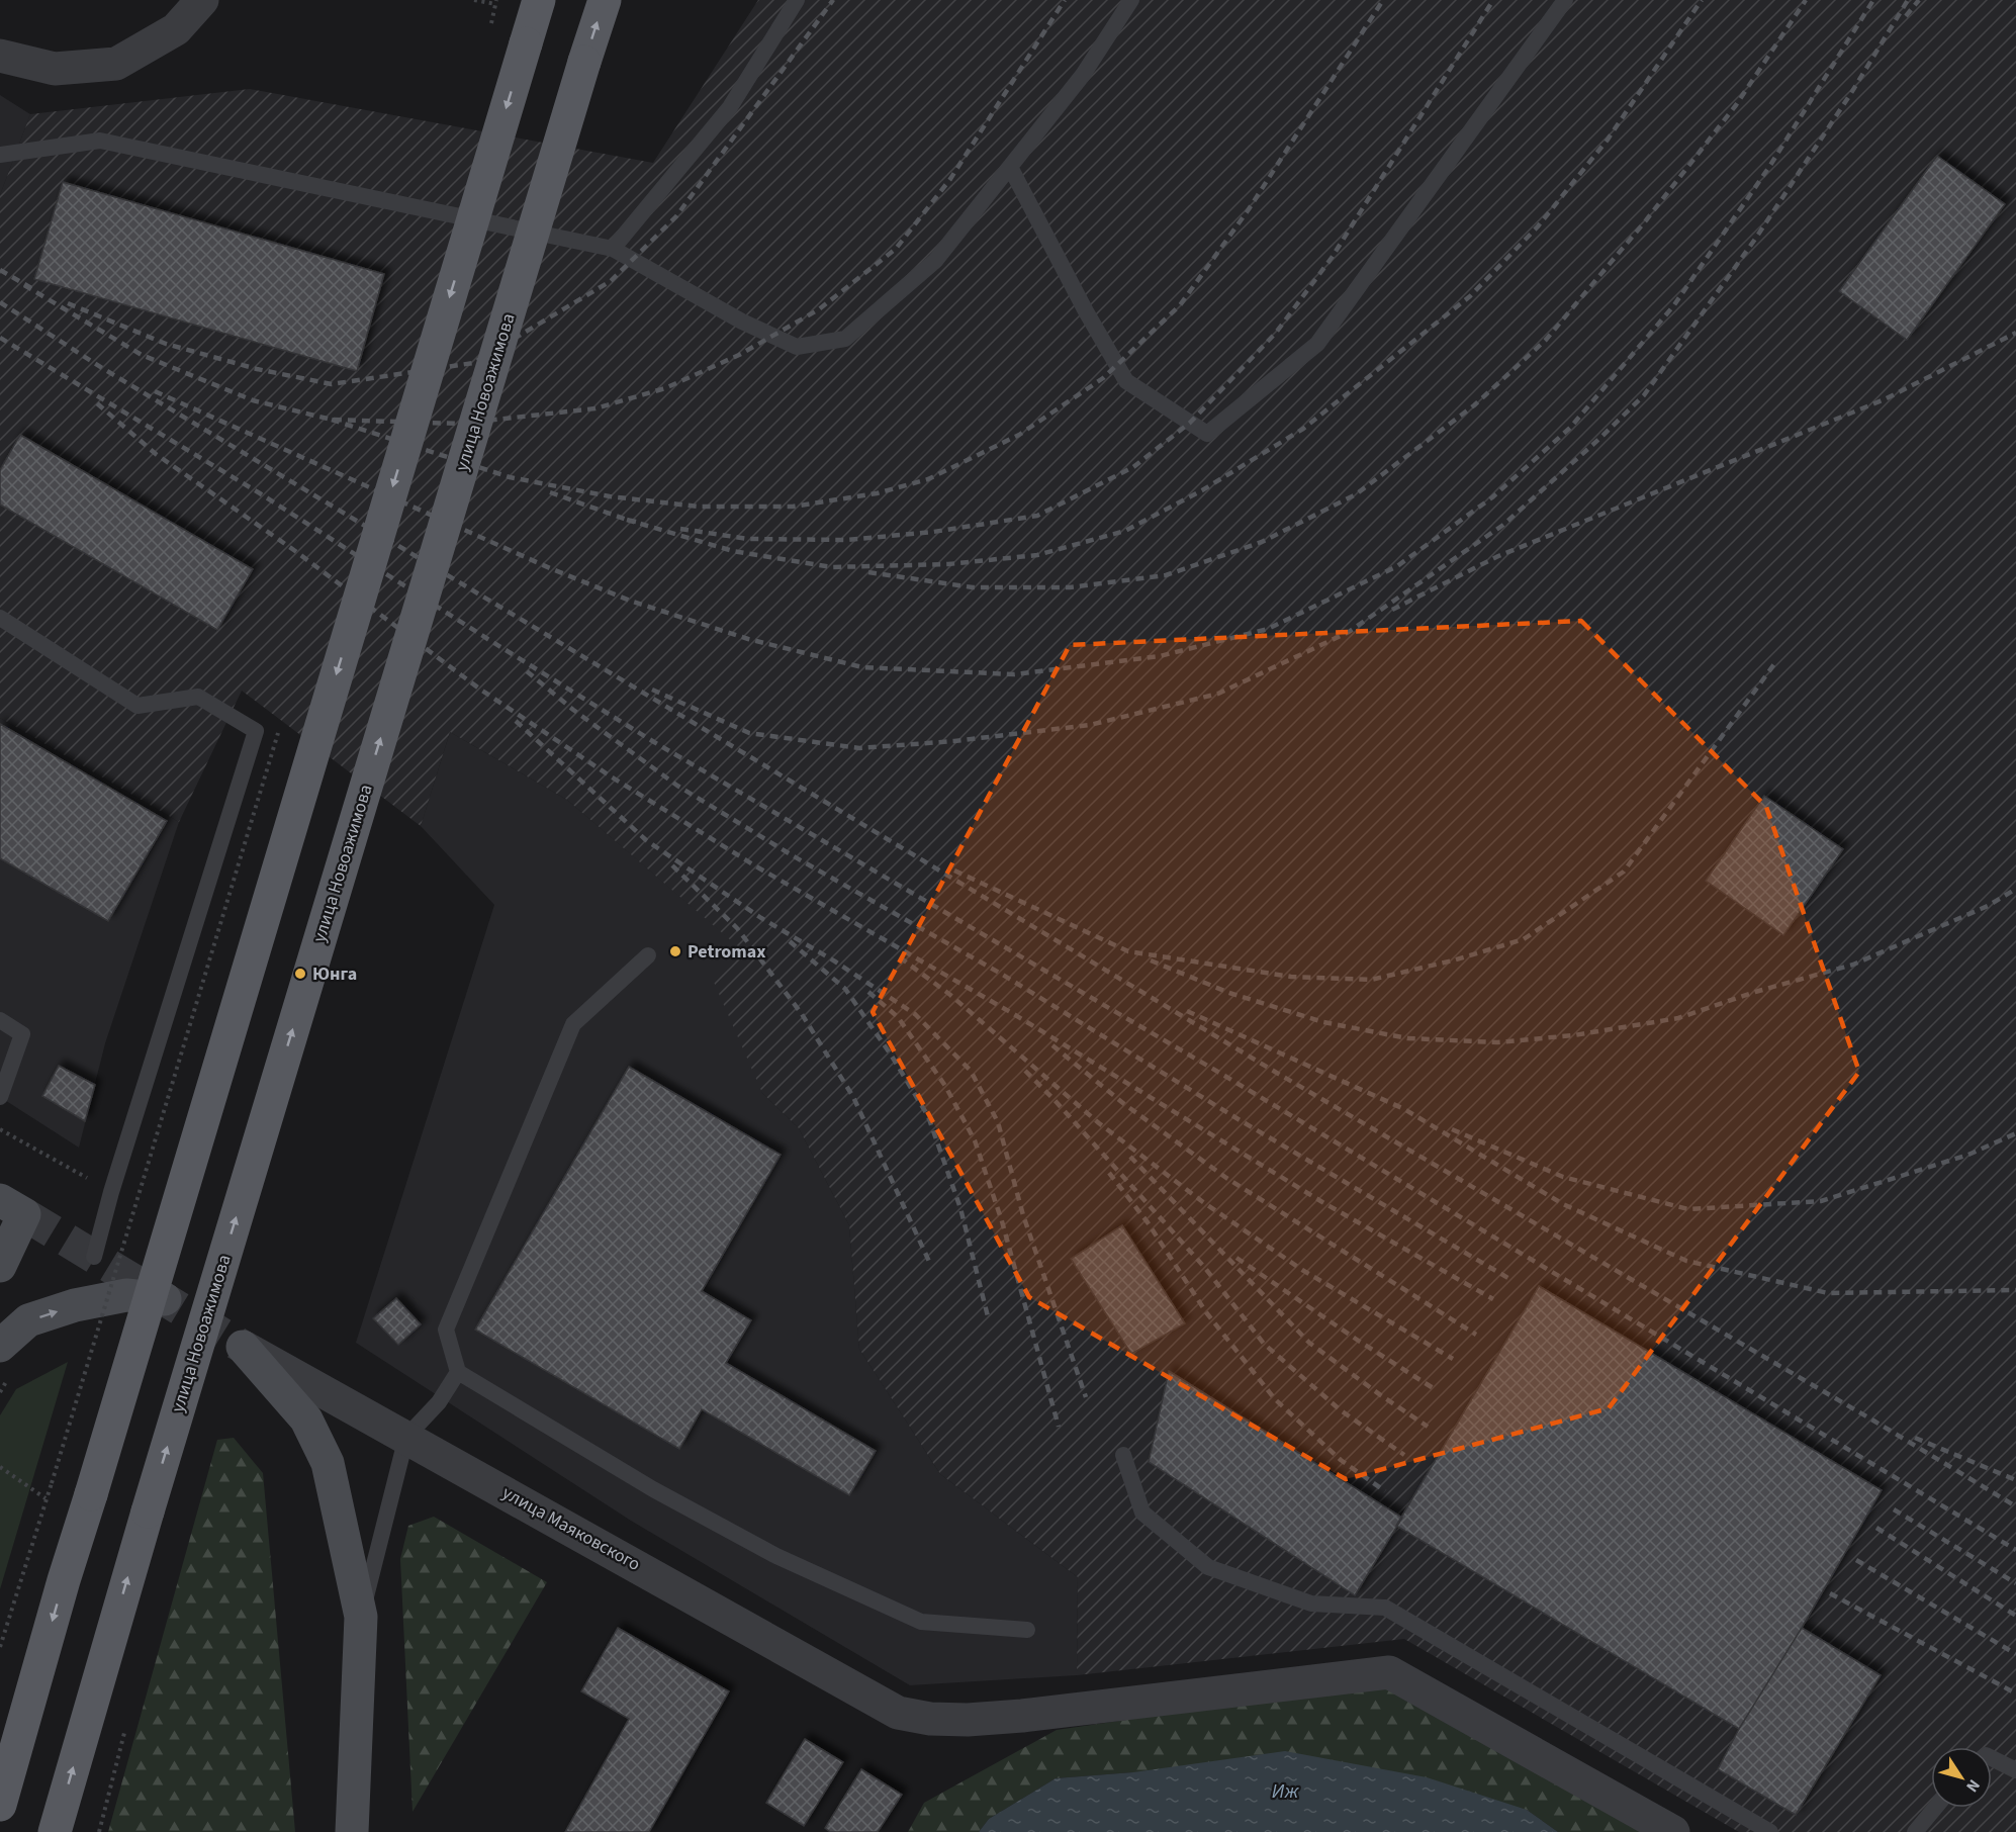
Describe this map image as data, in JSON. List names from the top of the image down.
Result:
{
  "streets": {
    "main road": ["улица Новоажимова"],
    "street": ["улица Маяковского"]
  },
  "water": ["Иж"],
  "places": ["Petromax", "Юнга"],
  "north": "bottom right"
}
